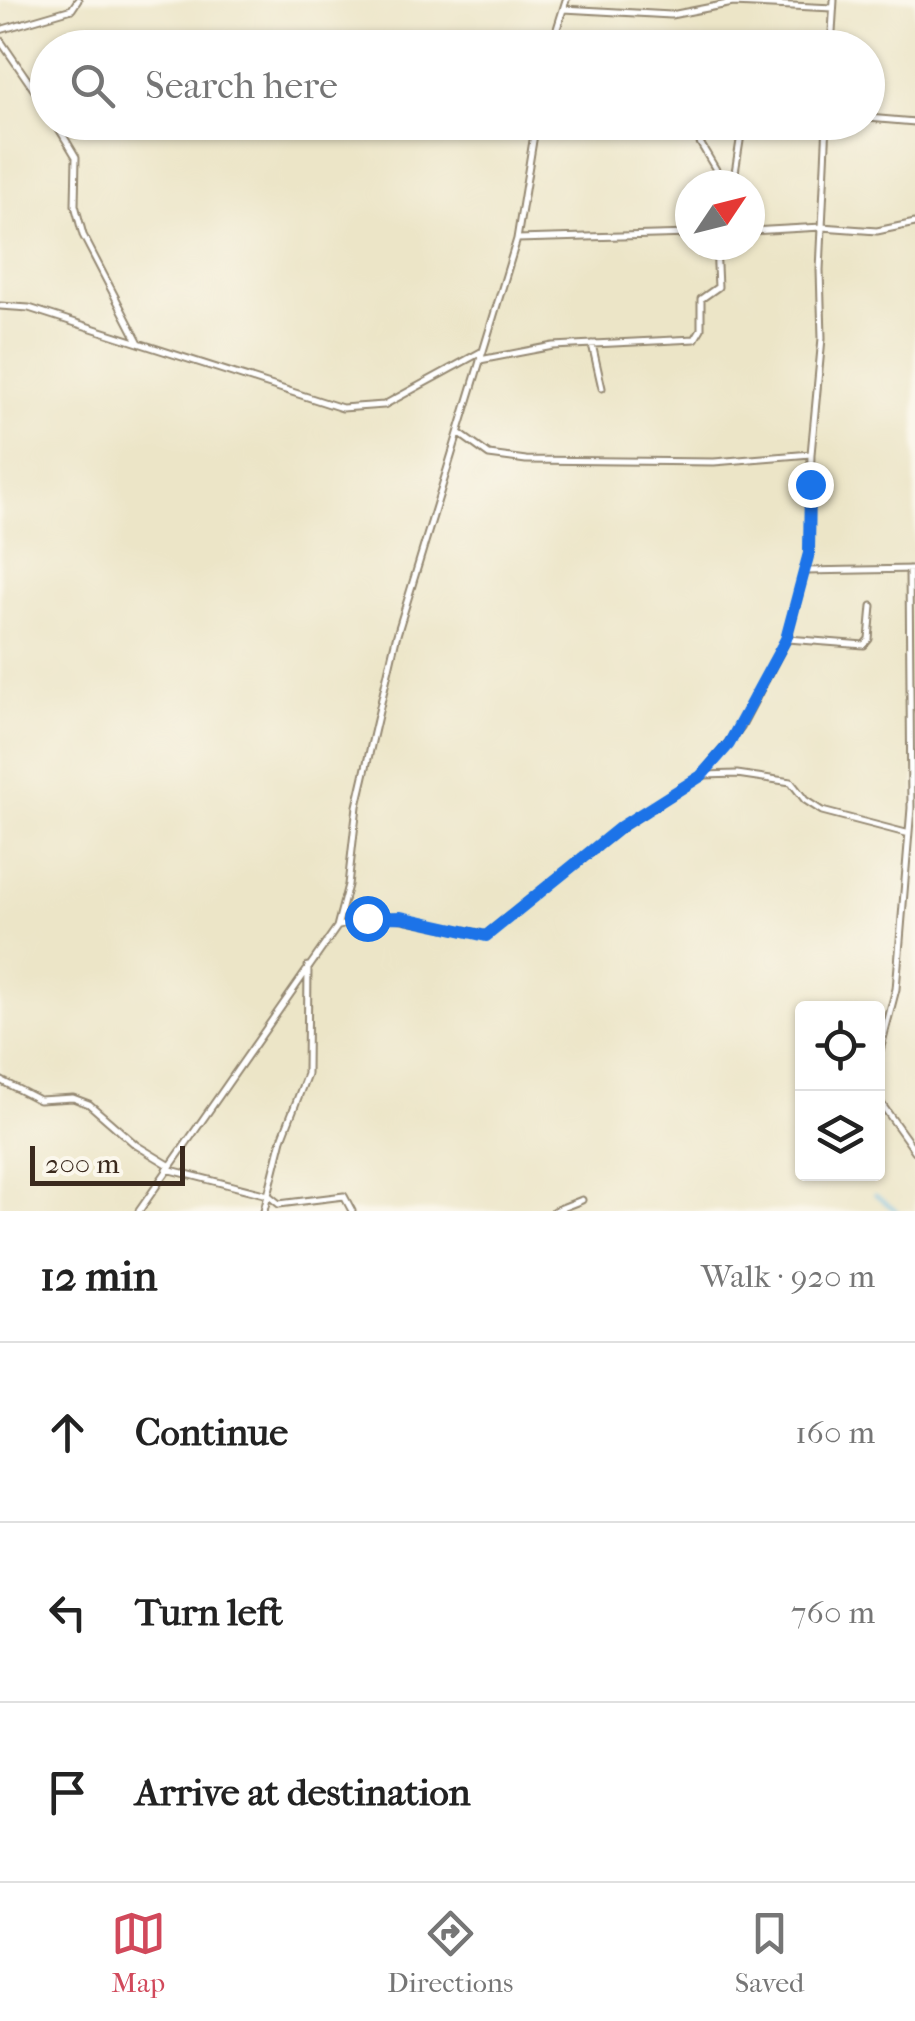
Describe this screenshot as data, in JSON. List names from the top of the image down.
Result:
{
  "scale_bar": "200 m",
  "north": "top right",
  "page": {
    "search": "Search here",
    "scale": "200 m",
    "heading": ["12 min", "Walk · 920 m"],
    "list": [
      ["Continue", "160 m"],
      ["Turn left", "760 m"],
      "Arrive at destination"
    ],
    "nav": ["Map", "Directions", "Saved"]
  }
}
